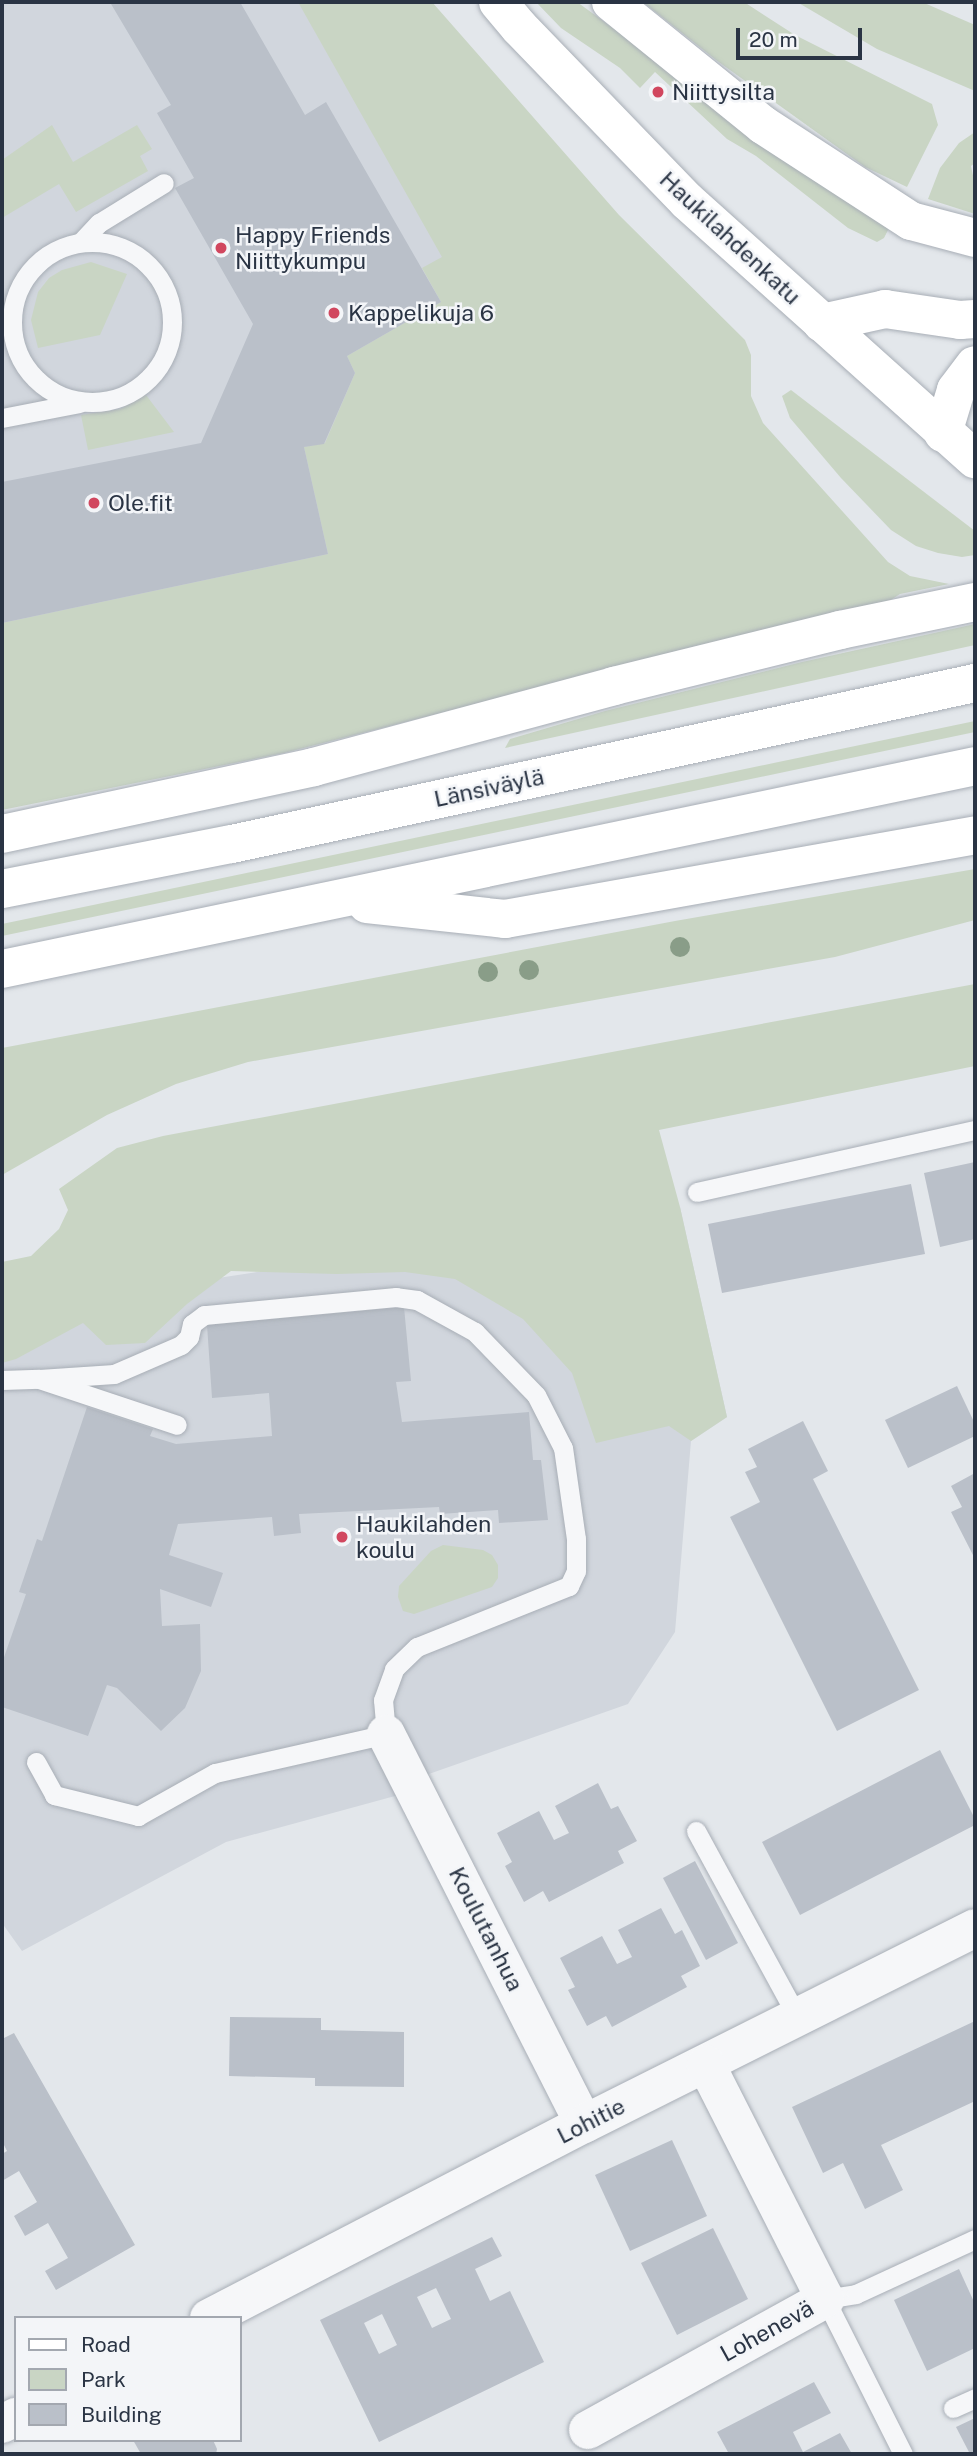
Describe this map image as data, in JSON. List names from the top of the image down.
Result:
{
  "streets": {
    "main road": ["Haukilahdenkatu", "Länsiväylä"],
    "street": ["Koulutanhua", "Lohitie", "Lohenevä"]
  },
  "crossings": [
    ["Koulutanhua", "Lohitie"],
    ["Lohitie", "Lohenevä"]
  ],
  "places": [
    "Niittysilta",
    "Happy Friends Niittykumpu",
    "Kappelikuja 6",
    "Ole.fit",
    "Haukilahden koulu"
  ],
  "legend": ["Road", "Park", "Building"],
  "scale_bar": "20 m"
}
